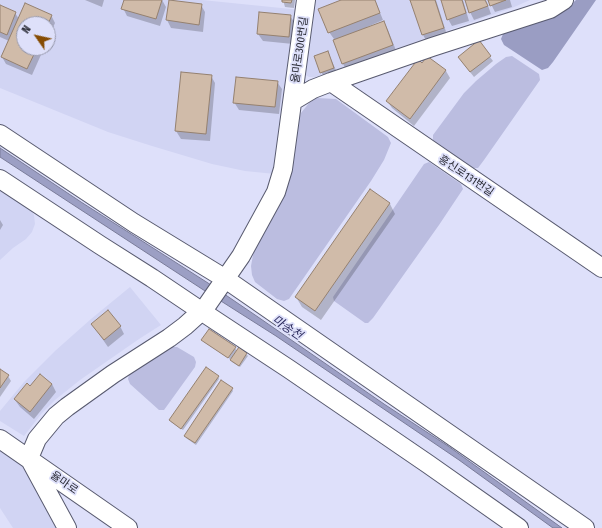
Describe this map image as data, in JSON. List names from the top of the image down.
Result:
{
  "streets": {
    "street": ["율마로300번길", "흥신로131번길", "율마로"]
  },
  "crossings": [
    ["율마로300번길", "율마로"]
  ],
  "water": ["마송천"],
  "north": "top left"
}
